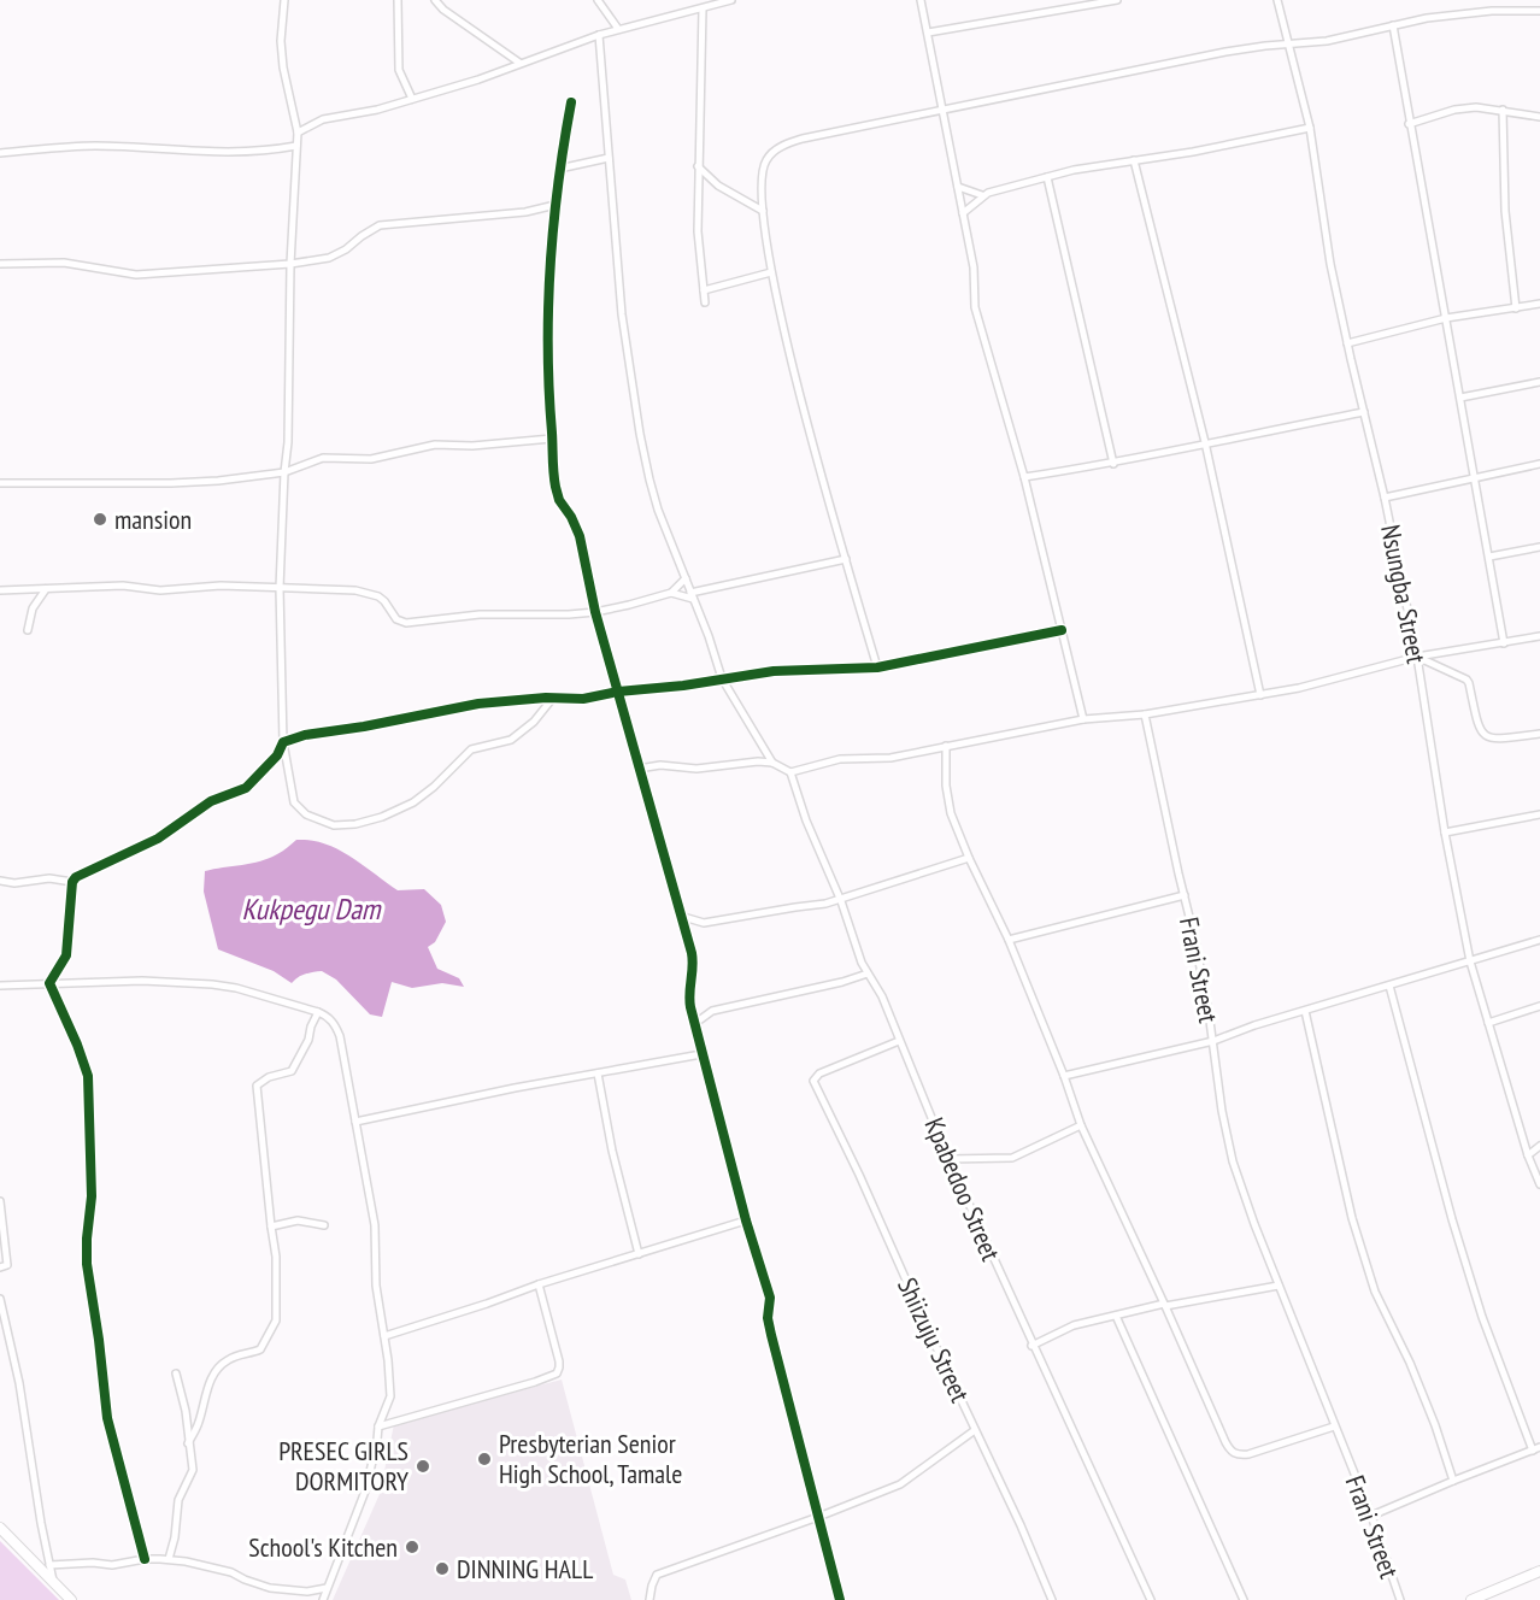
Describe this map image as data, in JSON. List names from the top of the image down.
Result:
{
  "streets": {
    "street": [
      "Nsungba Street",
      "Frani Street",
      "Kpabedoo Street",
      "Shiizuju Street"
    ]
  },
  "crossings": [
    ["Kpabedoo Street", "Shiizuju Street"]
  ],
  "water": ["Kukpegu Dam"],
  "places": [
    "mansion",
    "Presbyterian Senior High School, Tamale",
    "PRESEC GIRLS DORMITORY",
    "School's Kitchen",
    "DINNING HALL"
  ]
}
